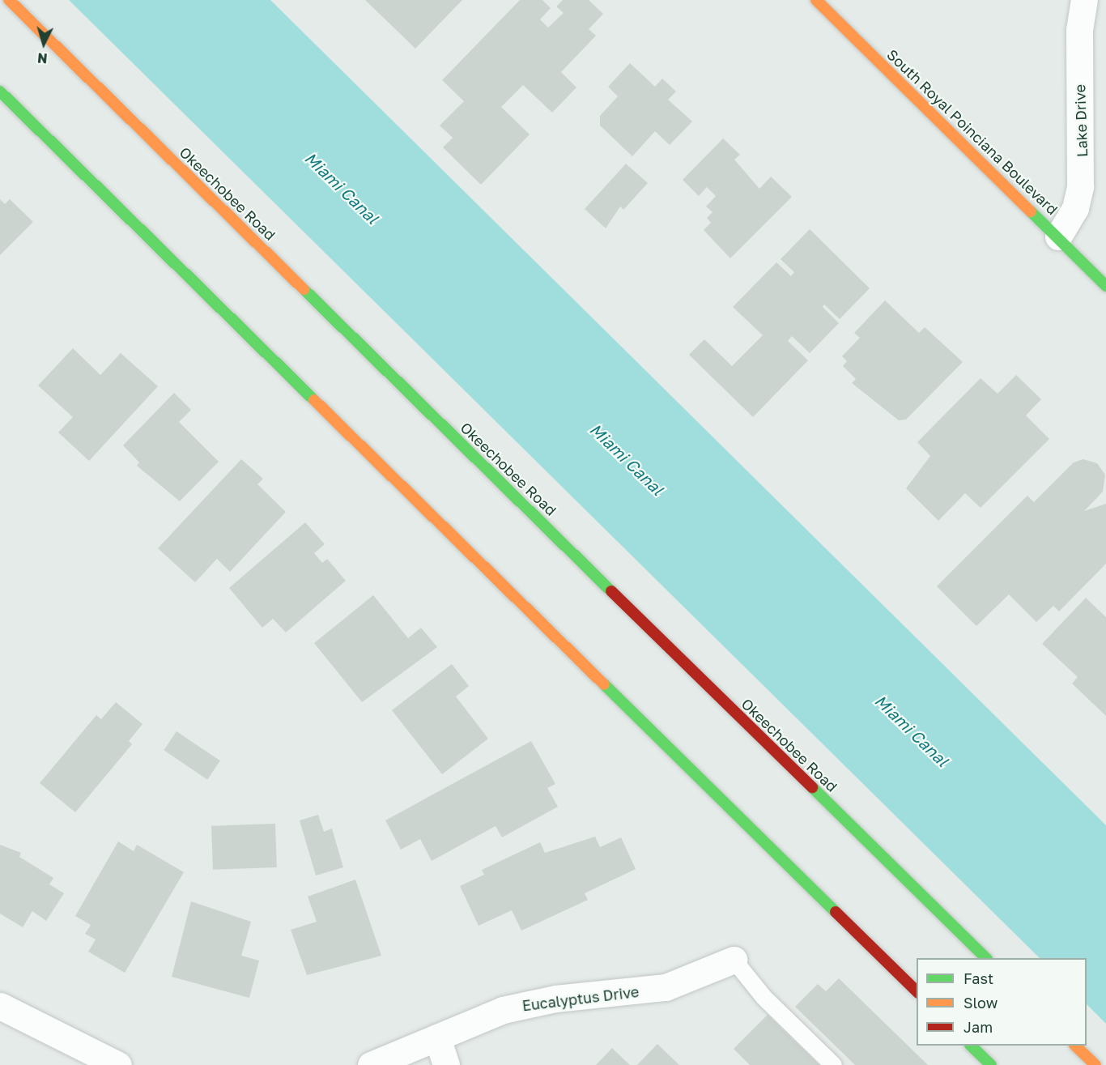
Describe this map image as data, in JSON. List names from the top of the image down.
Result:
{
  "streets": {
    "main road": ["South Royal Poinciana Boulevard", "Okeechobee Road"],
    "street": ["Lake Drive", "Eucalyptus Drive"]
  },
  "crossings": [
    ["Lake Drive", "South Royal Poinciana Boulevard"]
  ],
  "water": ["Miami Canal"],
  "legend": ["Fast", "Slow", "Jam"],
  "north": "bottom"
}
